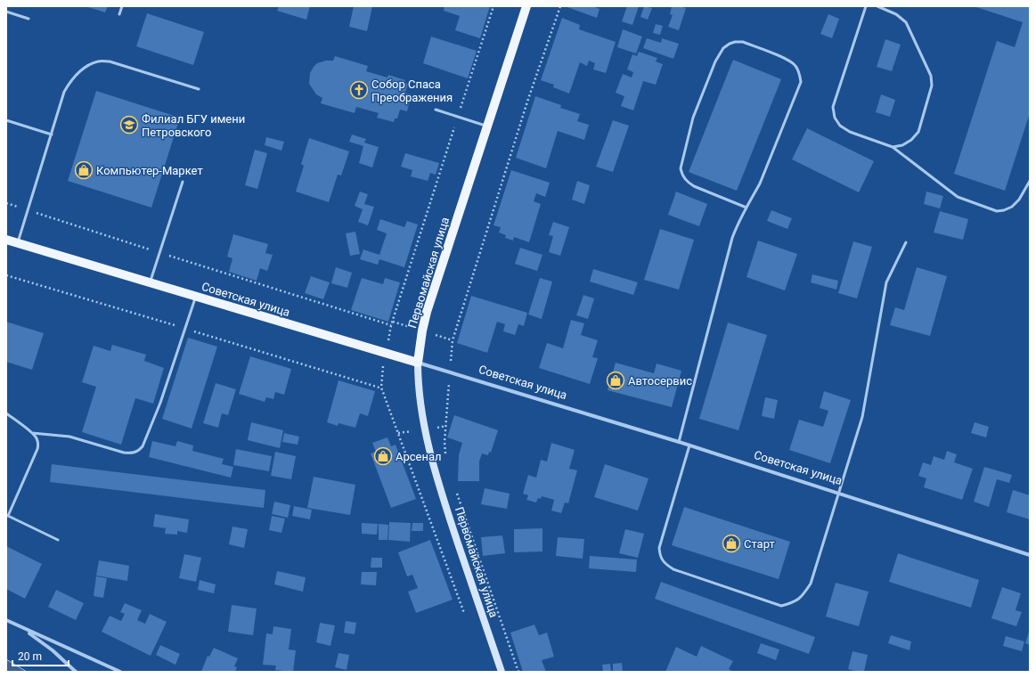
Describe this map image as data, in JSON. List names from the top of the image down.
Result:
{
  "streets": {
    "main road": ["Первомайская улица", "Советская улица"]
  },
  "crossings": [
    ["Первомайская улица", "Советская улица"]
  ],
  "places": {
    "church": ["Собор Спаса Преображения"],
    "school or university": ["Филиал БГУ имени Петровского"],
    "shop": [
      "Компьютер-Маркет",
      "Автосервис",
      "Арсенал",
      "Старт"
    ]
  },
  "scale_bar": "20 m"
}
